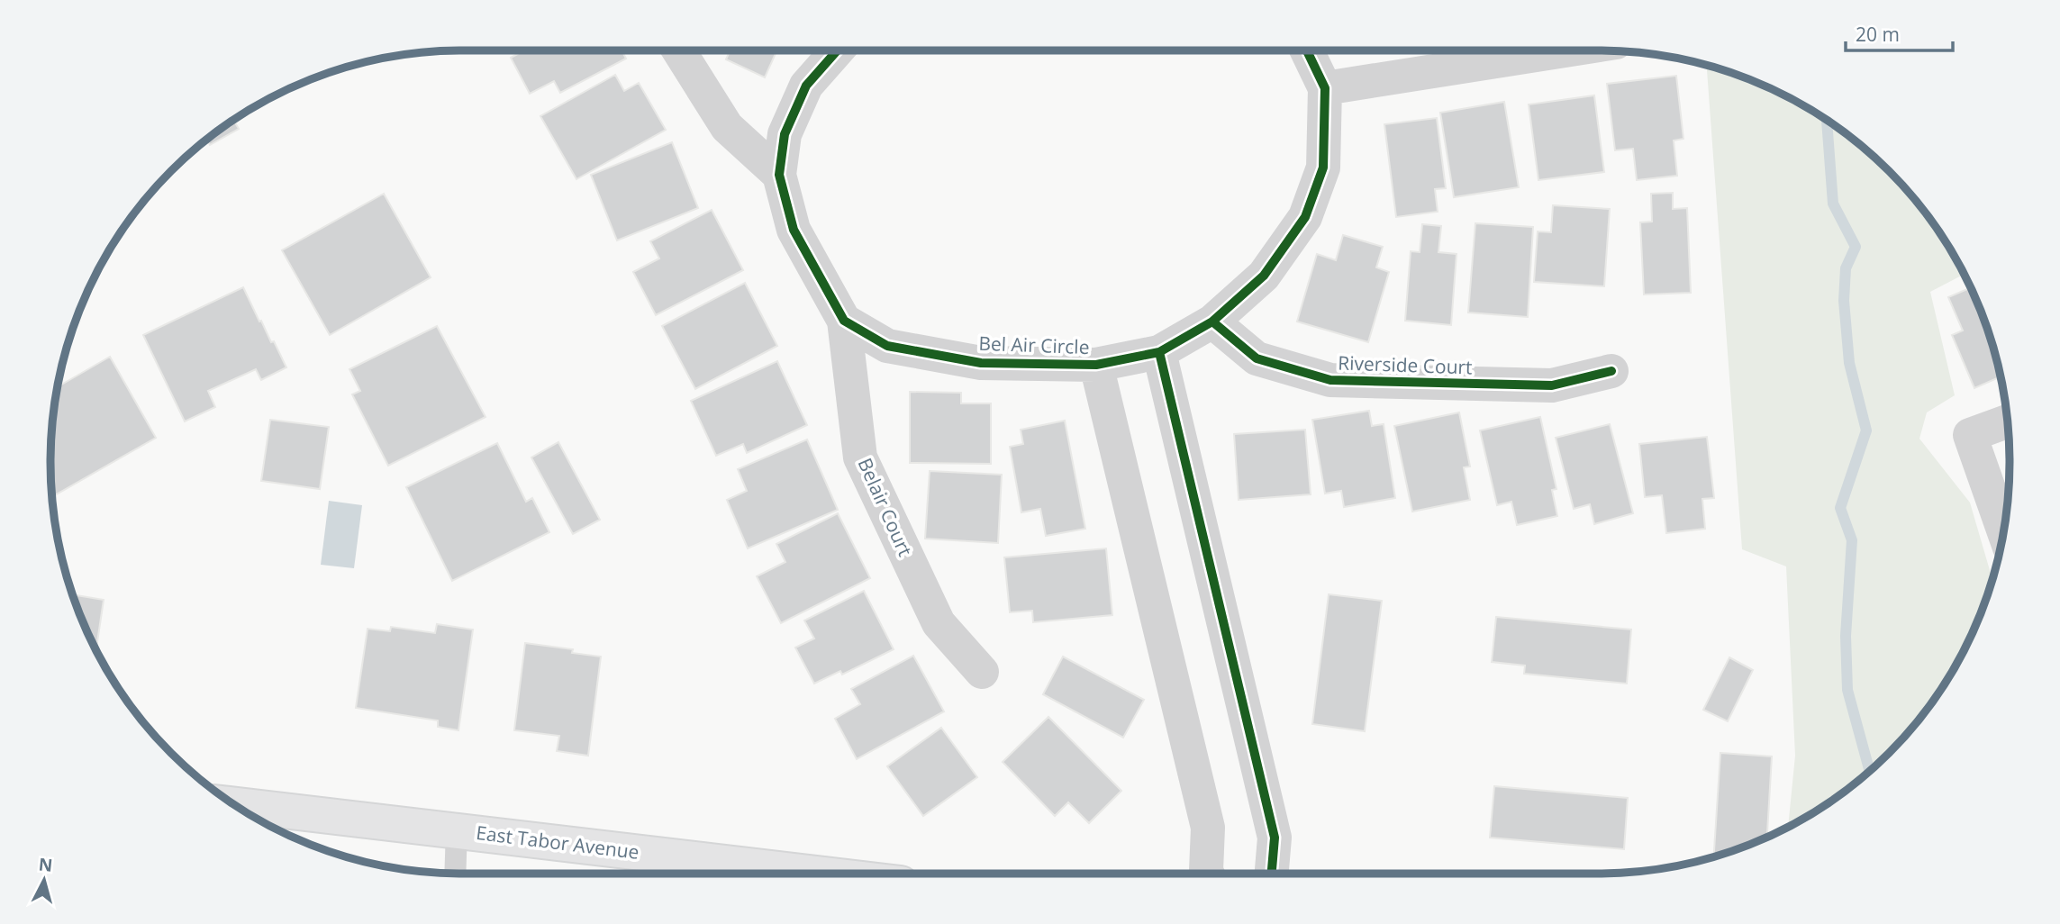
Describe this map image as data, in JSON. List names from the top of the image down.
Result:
{
  "streets": {
    "main road": ["East Tabor Avenue"],
    "street": ["Bel Air Circle", "Riverside Court", "Belair Court"]
  },
  "crossings": [
    ["Bel Air Circle", "Riverside Court"],
    ["Bel Air Circle", "Belair Court"]
  ],
  "scale_bar": "20 m",
  "north": "top"
}
